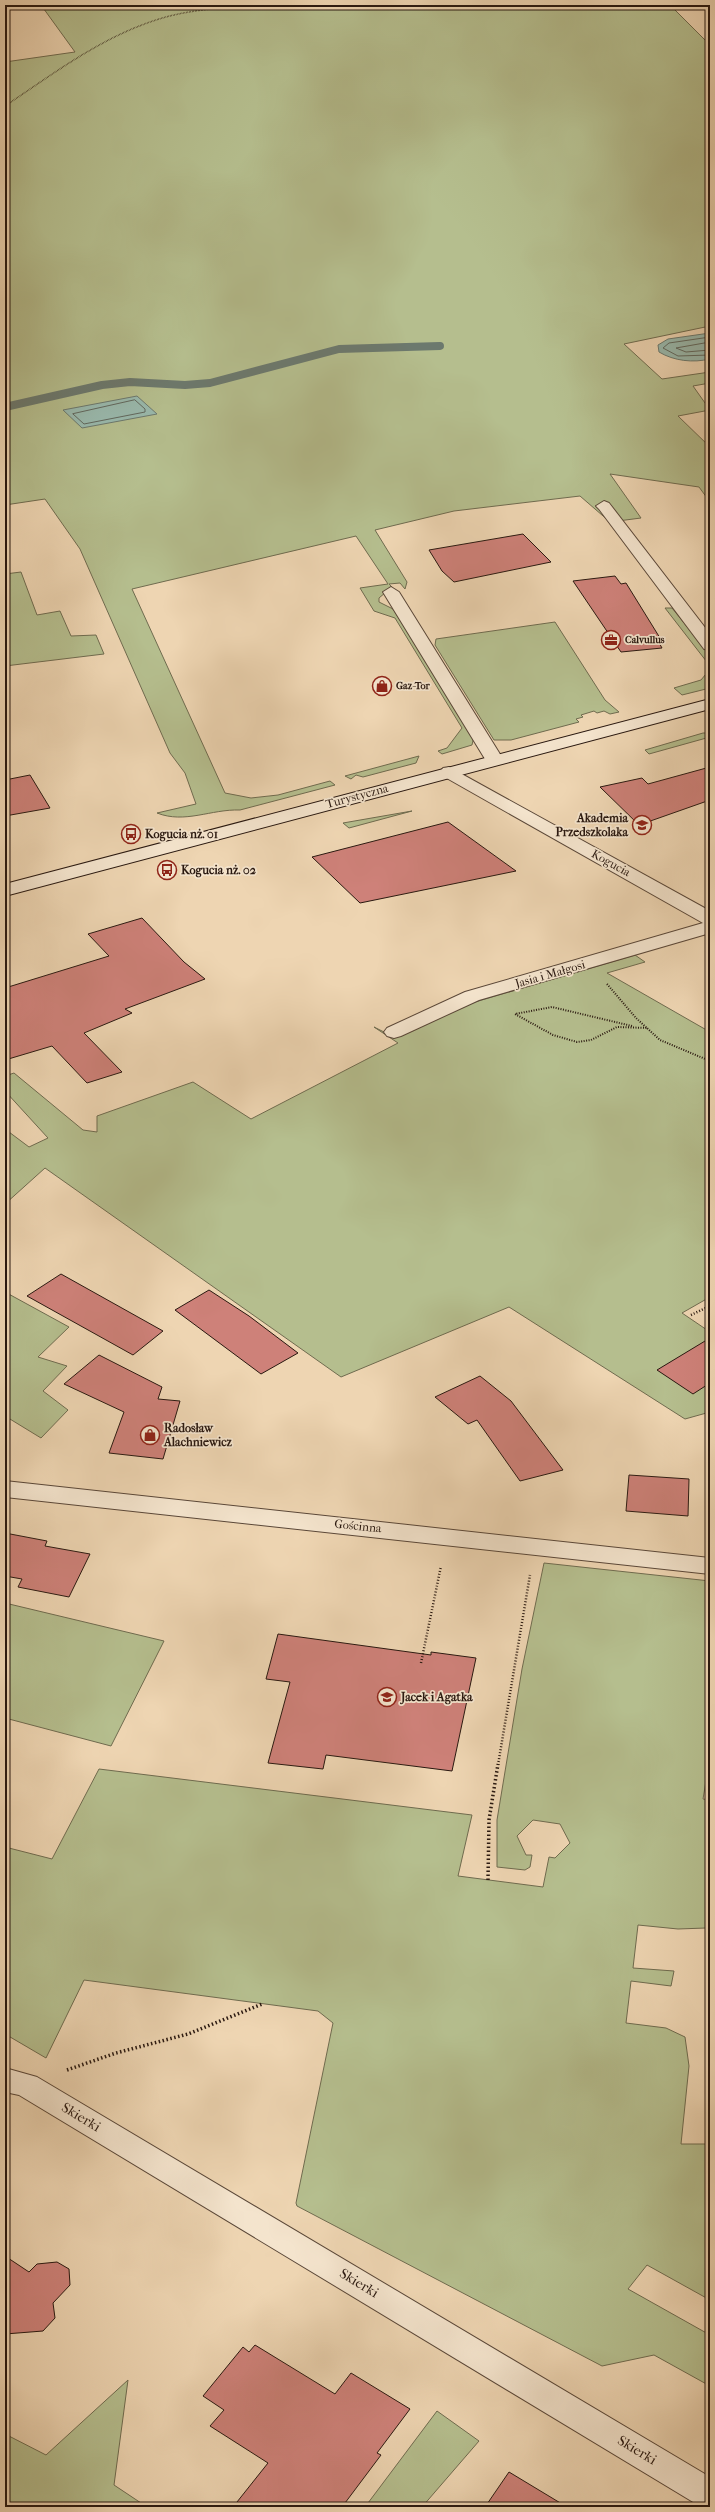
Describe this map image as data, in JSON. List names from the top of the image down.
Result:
{
  "streets": {
    "street": [
      "Turystyczna",
      "Kogucia",
      "Jasia i Małgosi",
      "Gościnna",
      "Skierki"
    ]
  },
  "crossings": [
    ["Turystyczna", "Kogucia"]
  ],
  "places": {
    "office": ["Calvullus"],
    "shop": ["Gaz-Tor", "Radosław Alachniewicz"],
    "school or university": ["Akademia Przedszkolaka", "Jacek i Agatka"],
    "bus stop": ["Kogucia nż. 01", "Kogucia nż. 02"]
  }
}
